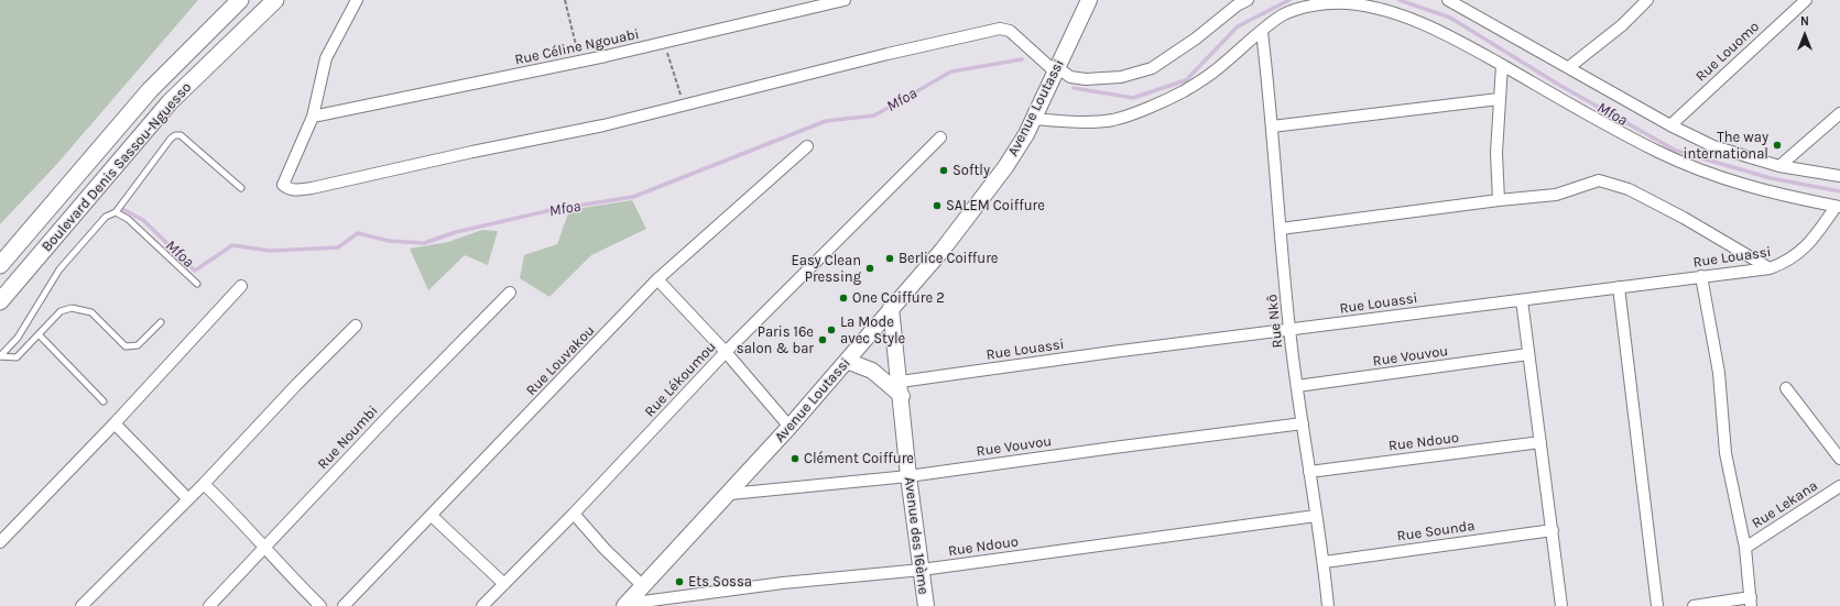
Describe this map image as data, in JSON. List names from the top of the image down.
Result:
{
  "streets": {
    "main road": ["Avenue Loutassi", "Boulevard Denis Sassou-Nguesso", "Avenue des 16ème"],
    "street": [
      "Rue Céline Ngouabi",
      "Rue Louomo",
      "Rue Louassi",
      "Rue Nkô",
      "Rue Vouvou",
      "Rue Louvakou",
      "Rue Lékoumou",
      "Rue Noumbi",
      "Rue Ndouo",
      "Rue Lekana",
      "Rue Sounda"
    ]
  },
  "crossings": [
    ["Avenue Loutassi", "Rue Vouvou"],
    ["Avenue Loutassi", "Rue Ndouo"],
    ["Avenue Loutassi", "Avenue des 16ème"],
    ["Rue Louassi", "Rue Nkô"],
    ["Rue Louassi", "Avenue des 16ème"],
    ["Rue Nkô", "Rue Vouvou"],
    ["Rue Nkô", "Rue Ndouo"],
    ["Rue Nkô", "Rue Sounda"],
    ["Rue Vouvou", "Avenue des 16ème"],
    ["Rue Ndouo", "Avenue des 16ème"]
  ],
  "water": ["Mfoa"],
  "places": [
    "The way international",
    "Softly",
    "SALEM Coiffure",
    "Berlice Coiffure",
    "Easy Clean Pressing",
    "One Coiffure 2",
    "La Mode avec Style",
    "Paris 16e salon & bar",
    "Clément Coiffure",
    "Ets Sossa"
  ],
  "north": "top"
}
